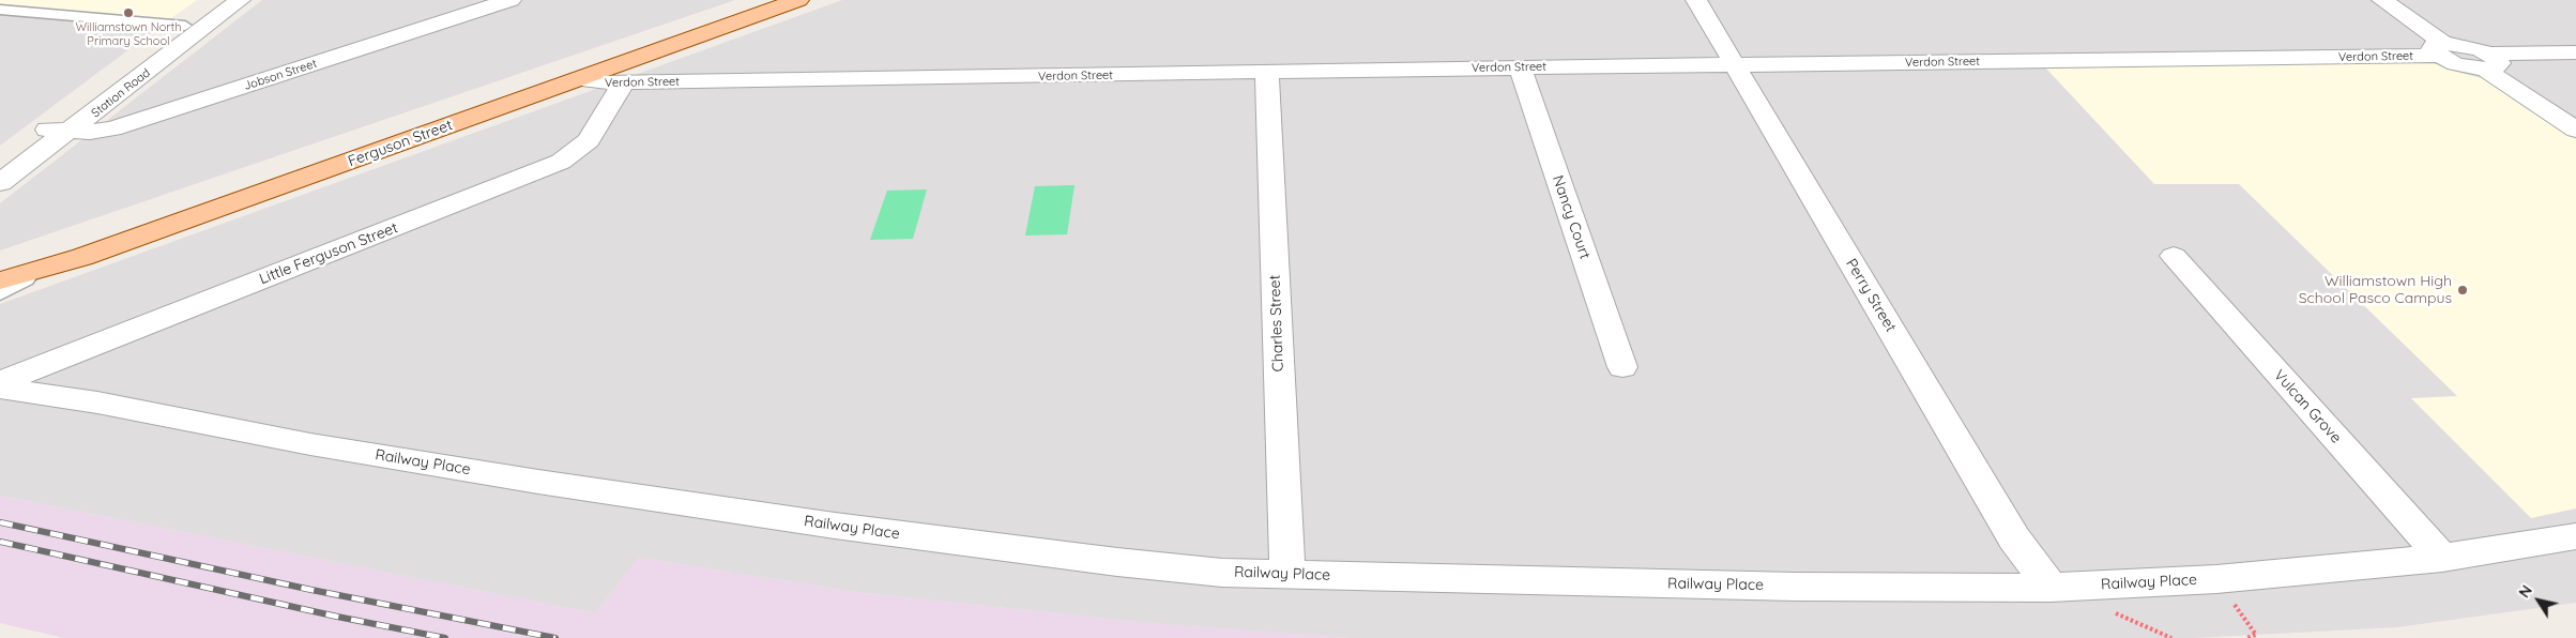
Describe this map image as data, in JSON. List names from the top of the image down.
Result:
{
  "streets": {
    "main road": ["Ferguson Street"],
    "street": [
      "Verdon Street",
      "Jobson Street",
      "Station Road",
      "Nancy Court",
      "Little Ferguson Street",
      "Perry Street",
      "Charles Street",
      "Vulcan Grove",
      "Railway Place"
    ]
  },
  "crossings": [
    ["Verdon Street", "Ferguson Street"],
    ["Verdon Street", "Nancy Court"],
    ["Verdon Street", "Little Ferguson Street"],
    ["Verdon Street", "Perry Street"],
    ["Verdon Street", "Charles Street"],
    ["Jobson Street", "Station Road"],
    ["Perry Street", "Railway Place"],
    ["Charles Street", "Railway Place"],
    ["Vulcan Grove", "Railway Place"]
  ],
  "places": ["Williamstown North Primary School", "Williamstown High School Pasco Campus"],
  "north": "top left"
}
